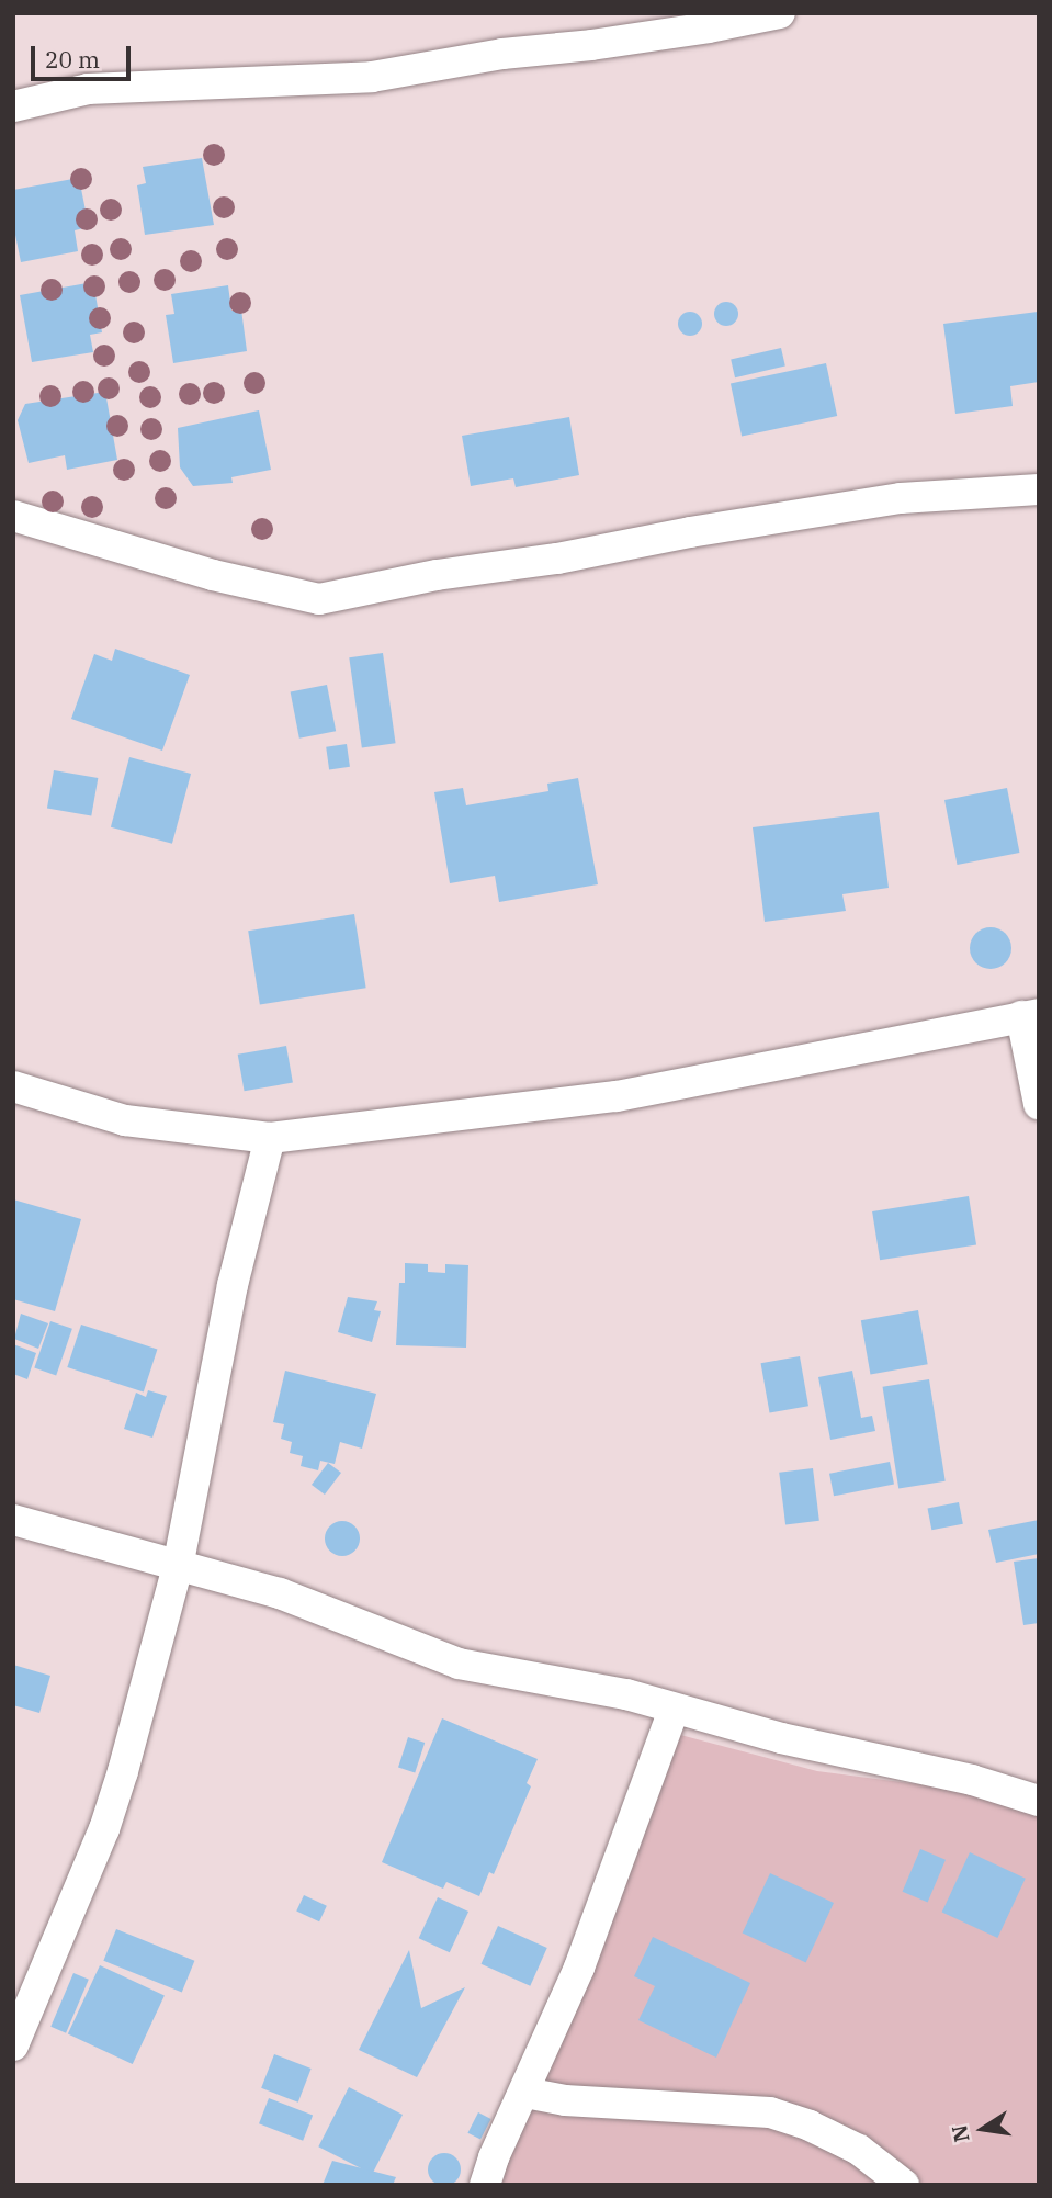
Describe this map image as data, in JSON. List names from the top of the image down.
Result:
{
  "scale_bar": "20 m",
  "north": "left"
}
